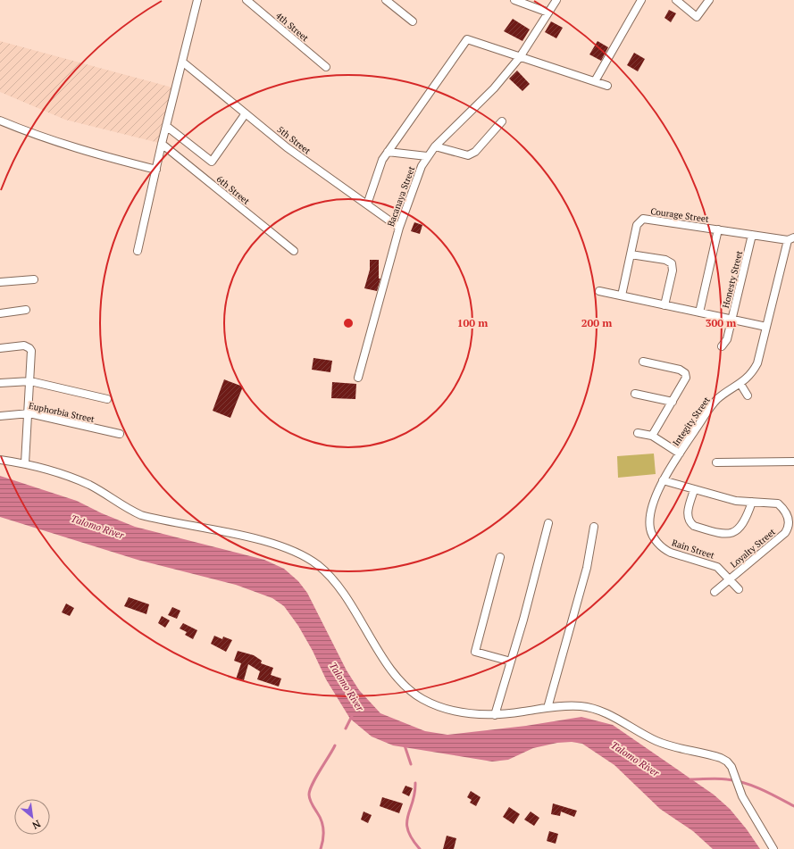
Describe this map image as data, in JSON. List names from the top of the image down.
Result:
{
  "streets": {
    "street": [
      "4th Street",
      "5th Street",
      "6th Street",
      "Bacanaya Street",
      "Courage Street",
      "Honesty Street",
      "Euphorbia Street",
      "Integity Street",
      "Loyalty Street",
      "Rain Street"
    ]
  },
  "crossings": [
    ["5th Street", "Bacanaya Street"],
    ["Courage Street", "Honesty Street"],
    ["Courage Street", "Integity Street"],
    ["Integity Street", "Loyalty Street"],
    ["Integity Street", "Rain Street"],
    ["Loyalty Street", "Rain Street"]
  ],
  "water": ["Talomo River"],
  "north": "bottom right",
  "rings": ["100 m", "200 m", "300 m"]
}
